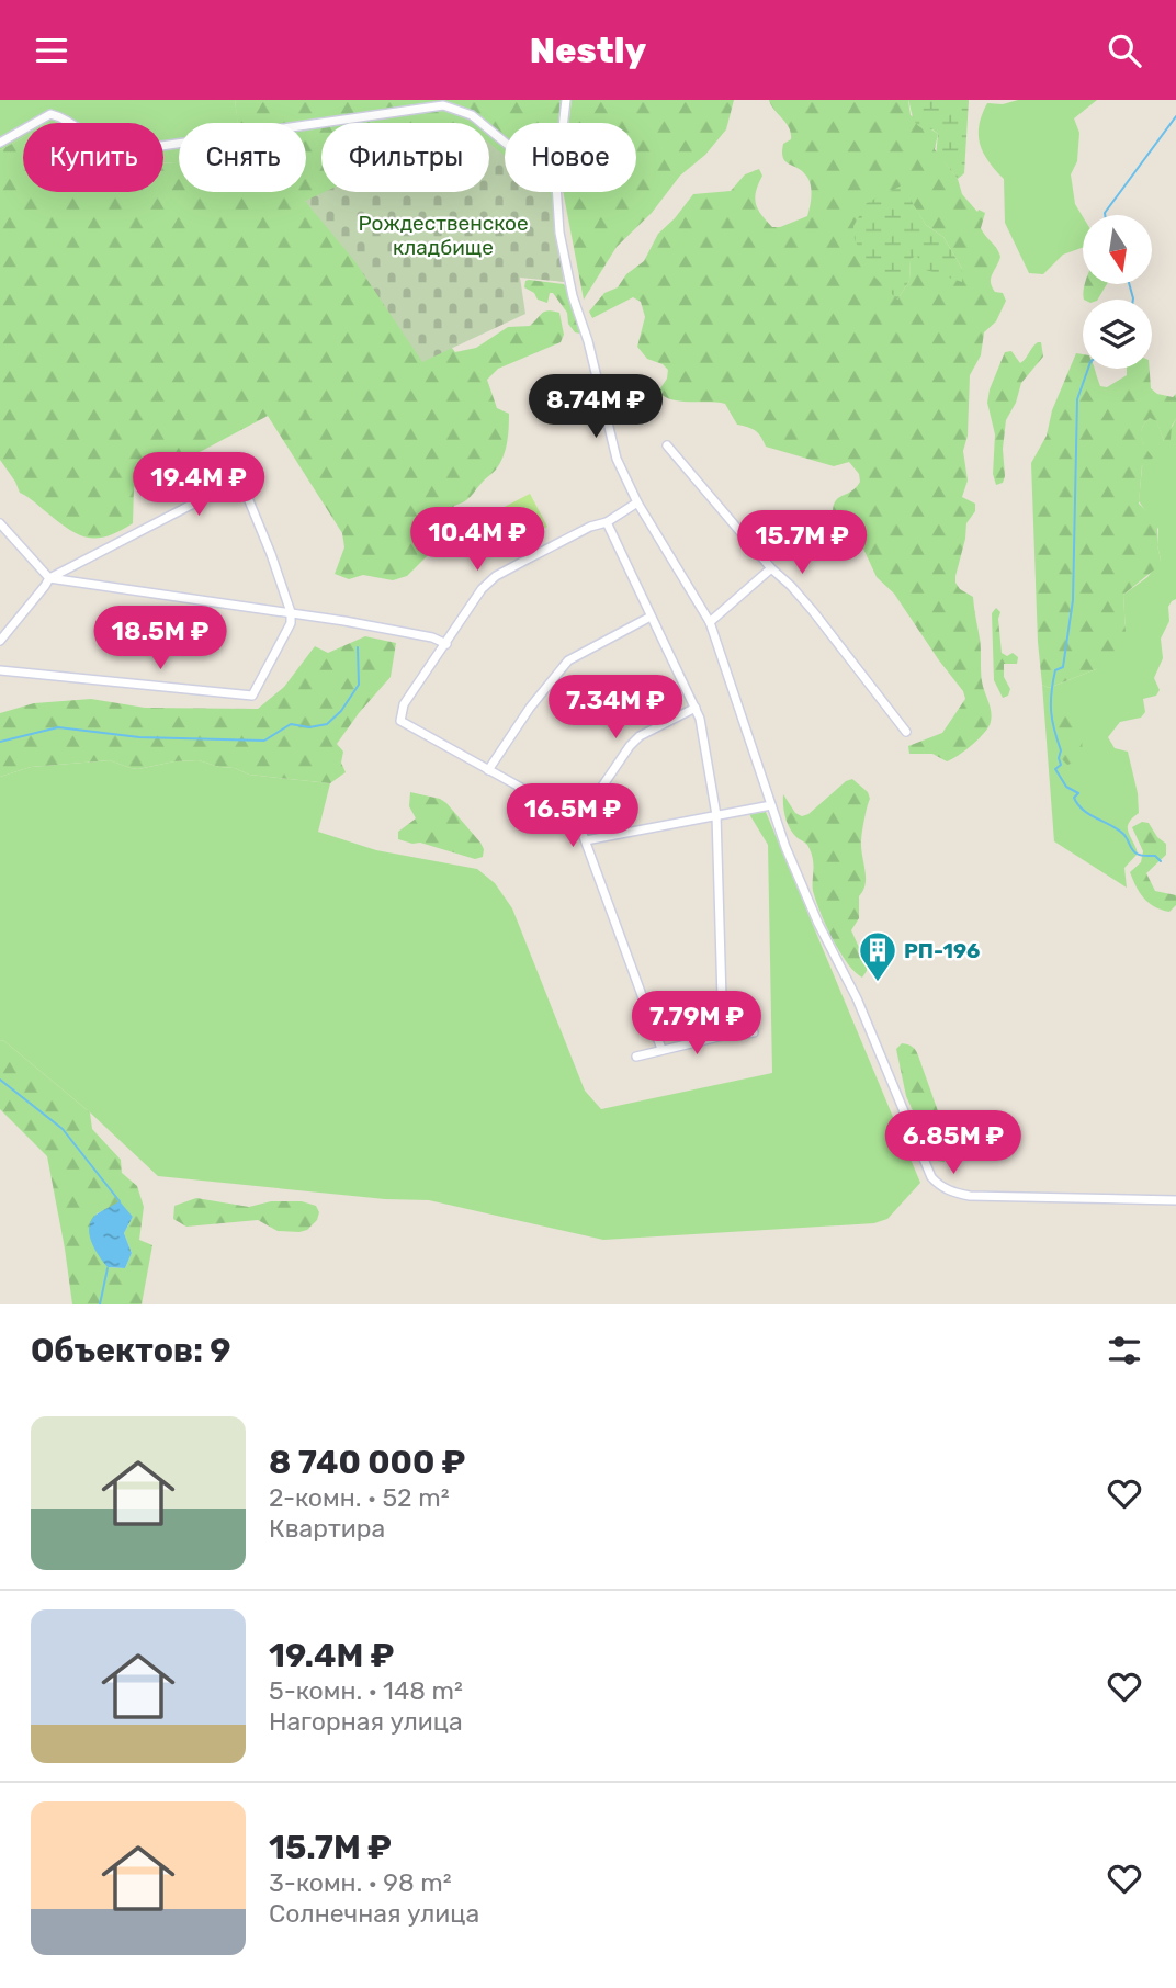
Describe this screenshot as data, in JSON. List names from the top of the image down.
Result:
{
  "parks": ["Рождественское кладбище"],
  "places": {
    "building": ["РП-196"]
  },
  "north": "bottom",
  "page": {
    "header": "Nestly",
    "chip": [
      "Купить",
      "Снять",
      "Фильтры",
      "Новое"
    ],
    "price": [
      "8.74M ₽",
      "19.4M ₽",
      "10.4M ₽",
      "15.7M ₽",
      "18.5M ₽",
      "7.34M ₽",
      "16.5M ₽",
      "7.79M ₽",
      "6.85M ₽"
    ],
    "heading": "Объектов: 9",
    "list": [
      {
        "name": "8 740 000 ₽",
        "note": "2-комн. · 52 m² · Квартира"
      },
      {
        "name": "19.4M ₽",
        "note": "5-комн. · 148 m² · Нагорная улица"
      },
      {
        "name": "15.7M ₽",
        "note": "3-комн. · 98 m² · Солнечная улица"
      }
    ]
  }
}
